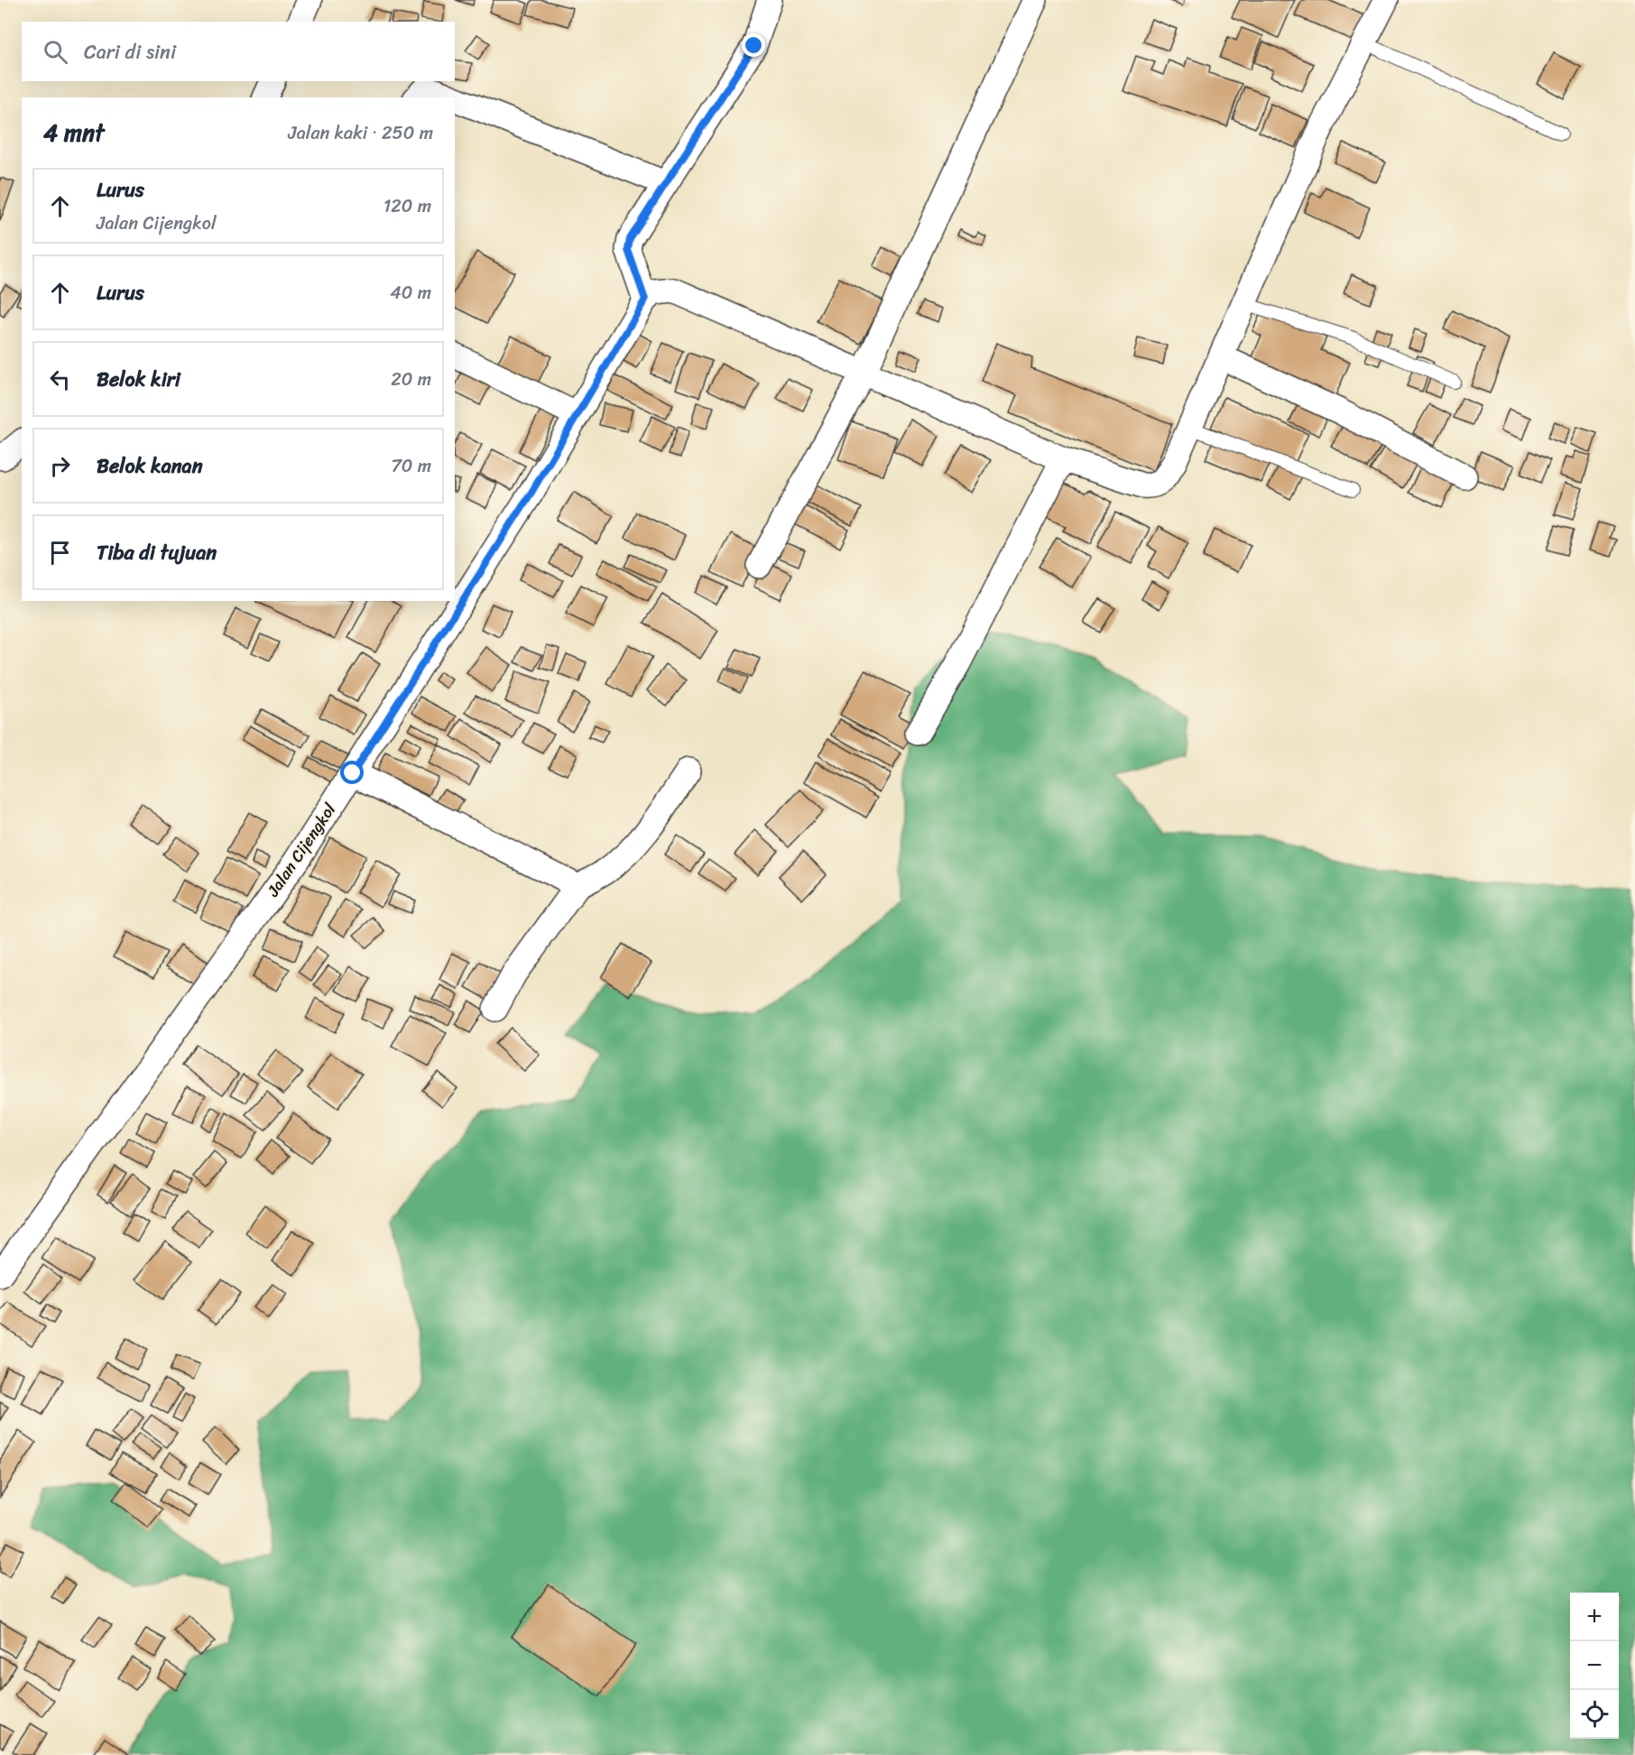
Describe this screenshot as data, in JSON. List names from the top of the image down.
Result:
{
  "streets": {
    "street": ["Jalan Cijengkol"]
  },
  "page": {
    "search": "Cari di sini",
    "heading": ["4 mnt", "Jalan kaki · 250 m"],
    "list": [
      ["Lurus", "Jalan Cijengkol", "120 m"],
      ["Lurus", "40 m"],
      ["Belok kiri", "20 m"],
      ["Belok kanan", "70 m"],
      "Tiba di tujuan"
    ],
    "map_buttons": ["+", "−"]
  }
}
